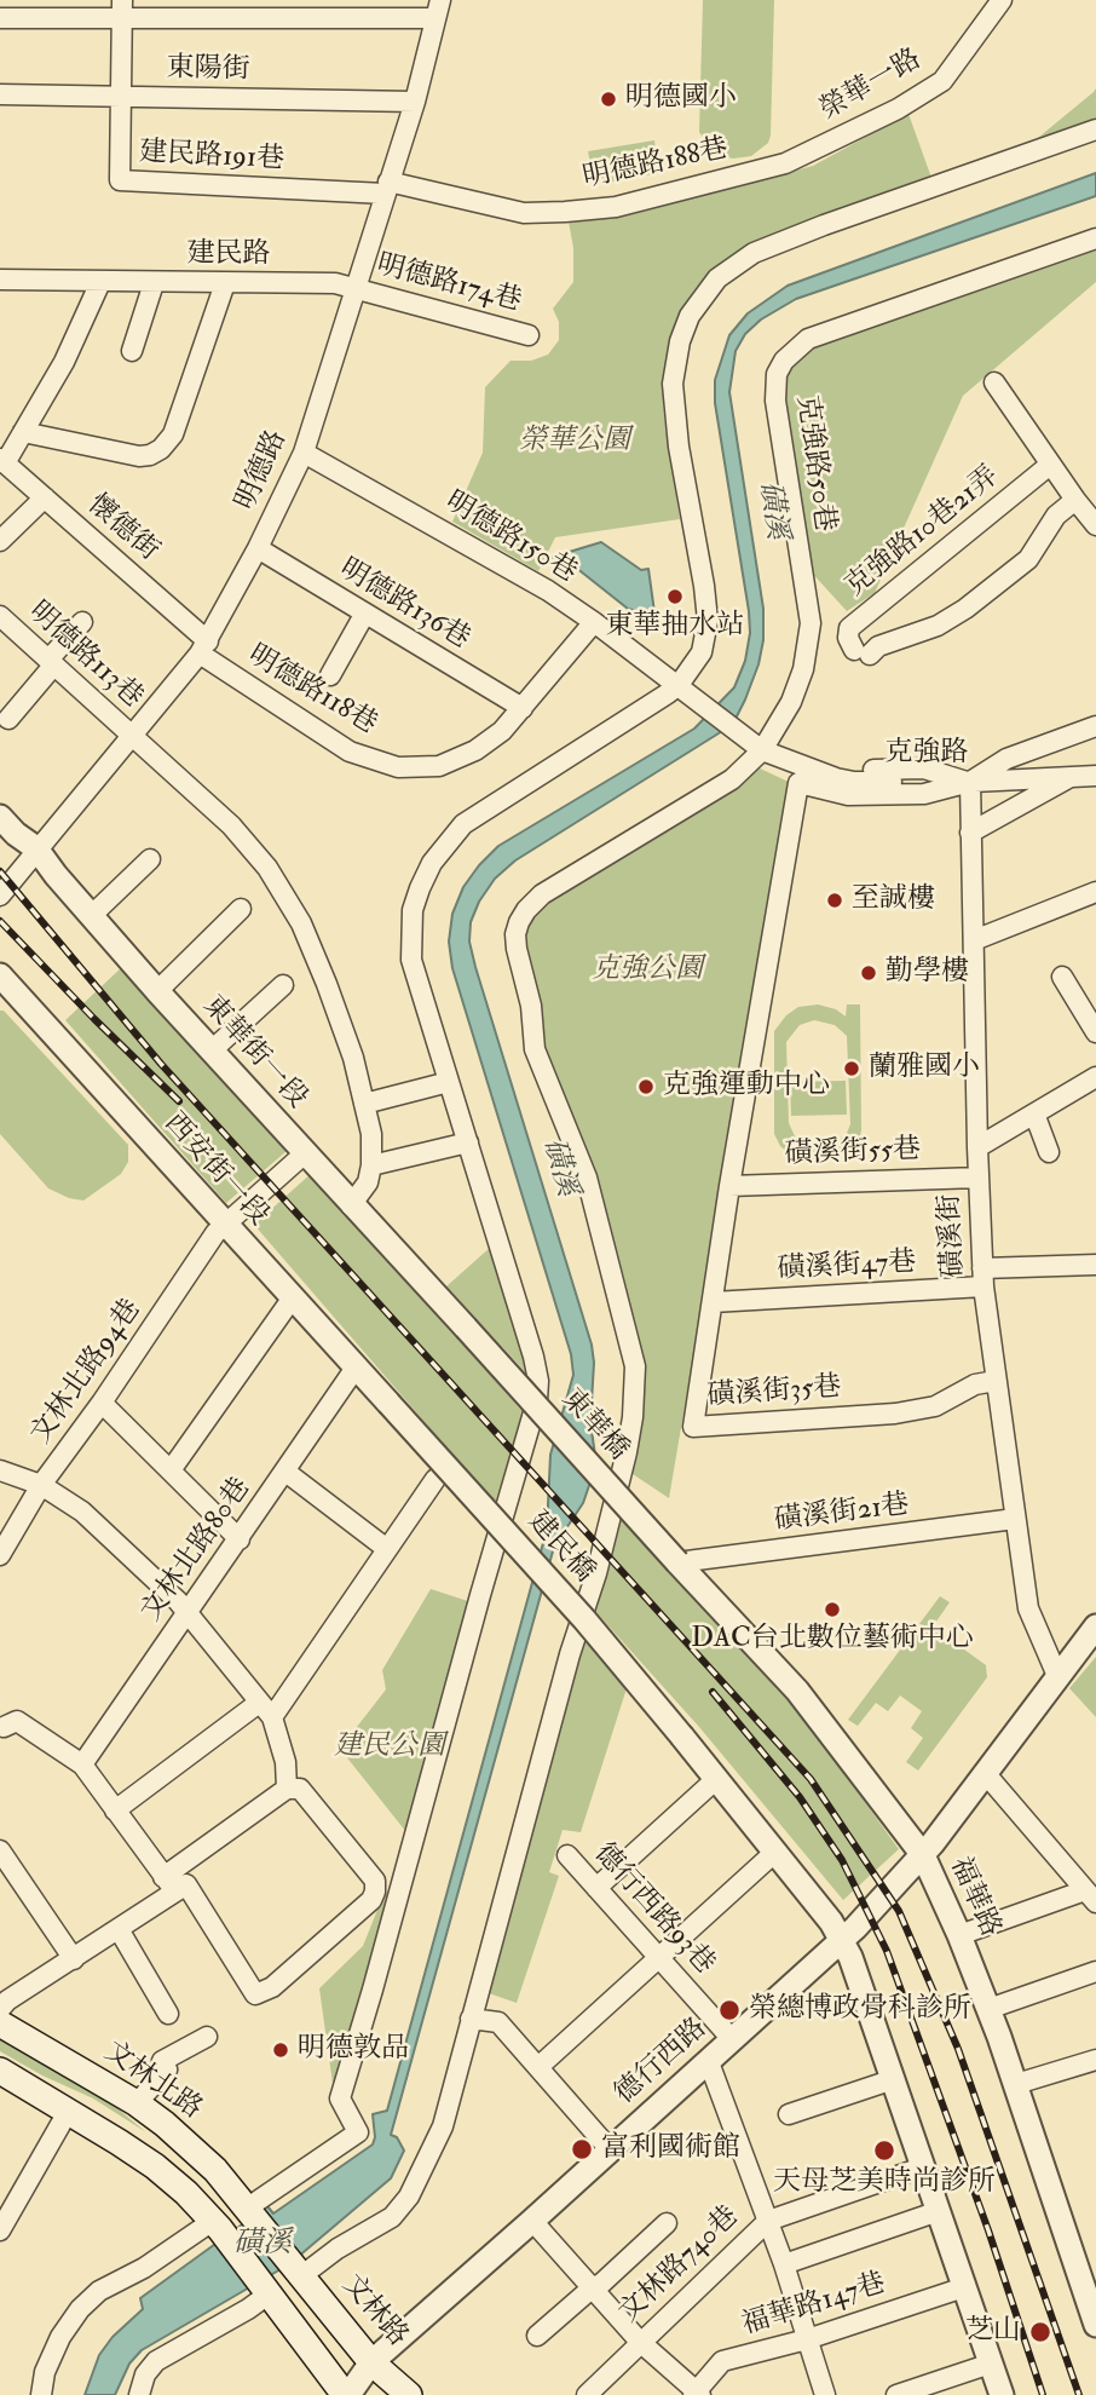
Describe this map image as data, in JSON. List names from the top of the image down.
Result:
{
  "streets": {
    "main road": ["文林北路", "文林路"],
    "street": [
      "東陽街",
      "榮華一路",
      "建民路191巷",
      "明德路188巷",
      "建民路",
      "明德路174巷",
      "克強路50巷",
      "明德路",
      "懷德街",
      "克強路10巷21弄",
      "明德路150巷",
      "明德路136巷",
      "明德路113巷",
      "明德路118巷",
      "克強路",
      "東華街一段",
      "磺溪街55巷",
      "西安街一段",
      "磺溪街",
      "磺溪街47巷",
      "文林北路94巷",
      "磺溪街35巷",
      "東華橋",
      "磺溪街21巷",
      "建民橋",
      "文林北路80巷",
      "福華路",
      "德行西路93巷",
      "德行西路",
      "文林路740巷",
      "福華路147巷"
    ]
  },
  "crossings": [
    ["東陽街", "建民路191巷"],
    ["東陽街", "明德路"],
    ["榮華一路", "明德路188巷"],
    ["建民路191巷", "明德路188巷"],
    ["建民路191巷", "明德路"],
    ["明德路188巷", "明德路"],
    ["建民路", "明德路174巷"],
    ["建民路", "明德路"],
    ["明德路174巷", "明德路"],
    ["克強路50巷", "克強路"],
    ["克強路50巷", "文林北路"],
    ["克強路50巷", "文林路"],
    ["明德路", "懷德街"],
    ["明德路", "明德路150巷"],
    ["明德路", "明德路136巷"],
    ["明德路", "明德路113巷"],
    ["明德路", "明德路118巷"],
    ["明德路", "東華街一段"],
    ["懷德街", "明德路118巷"],
    ["明德路150巷", "明德路118巷"],
    ["明德路150巷", "克強路"],
    ["明德路136巷", "明德路118巷"],
    ["克強路", "磺溪街"],
    ["克強路", "磺溪街35巷"],
    ["東華街一段", "文林北路94巷"],
    ["東華街一段", "東華橋"],
    ["磺溪街55巷", "磺溪街"],
    ["磺溪街55巷", "磺溪街35巷"],
    ["西安街一段", "文林北路94巷"],
    ["西安街一段", "建民橋"],
    ["西安街一段", "文林北路80巷"],
    ["磺溪街", "磺溪街47巷"],
    ["磺溪街", "磺溪街35巷"],
    ["磺溪街", "磺溪街21巷"],
    ["磺溪街", "德行西路"],
    ["磺溪街47巷", "磺溪街35巷"],
    ["東華橋", "磺溪街21巷"],
    ["東華橋", "福華路"],
    ["磺溪街21巷", "福華路"],
    ["福華路", "德行西路"],
    ["德行西路93巷", "德行西路"],
    ["德行西路", "文林路"],
    ["文林北路", "文林路"]
  ],
  "water": ["磺溪"],
  "parks": ["榮華公園", "克強公園", "建民公園"],
  "places": [
    "明德國小",
    "東華抽水站",
    "至誠樓",
    "勤學樓",
    "蘭雅國小",
    "克強運動中心",
    "DAC台北數位藝術中心",
    "榮總博政骨科診所",
    "明德敦品",
    "富利國術館",
    "天母芝美時尚診所",
    "芝山"
  ]
}
